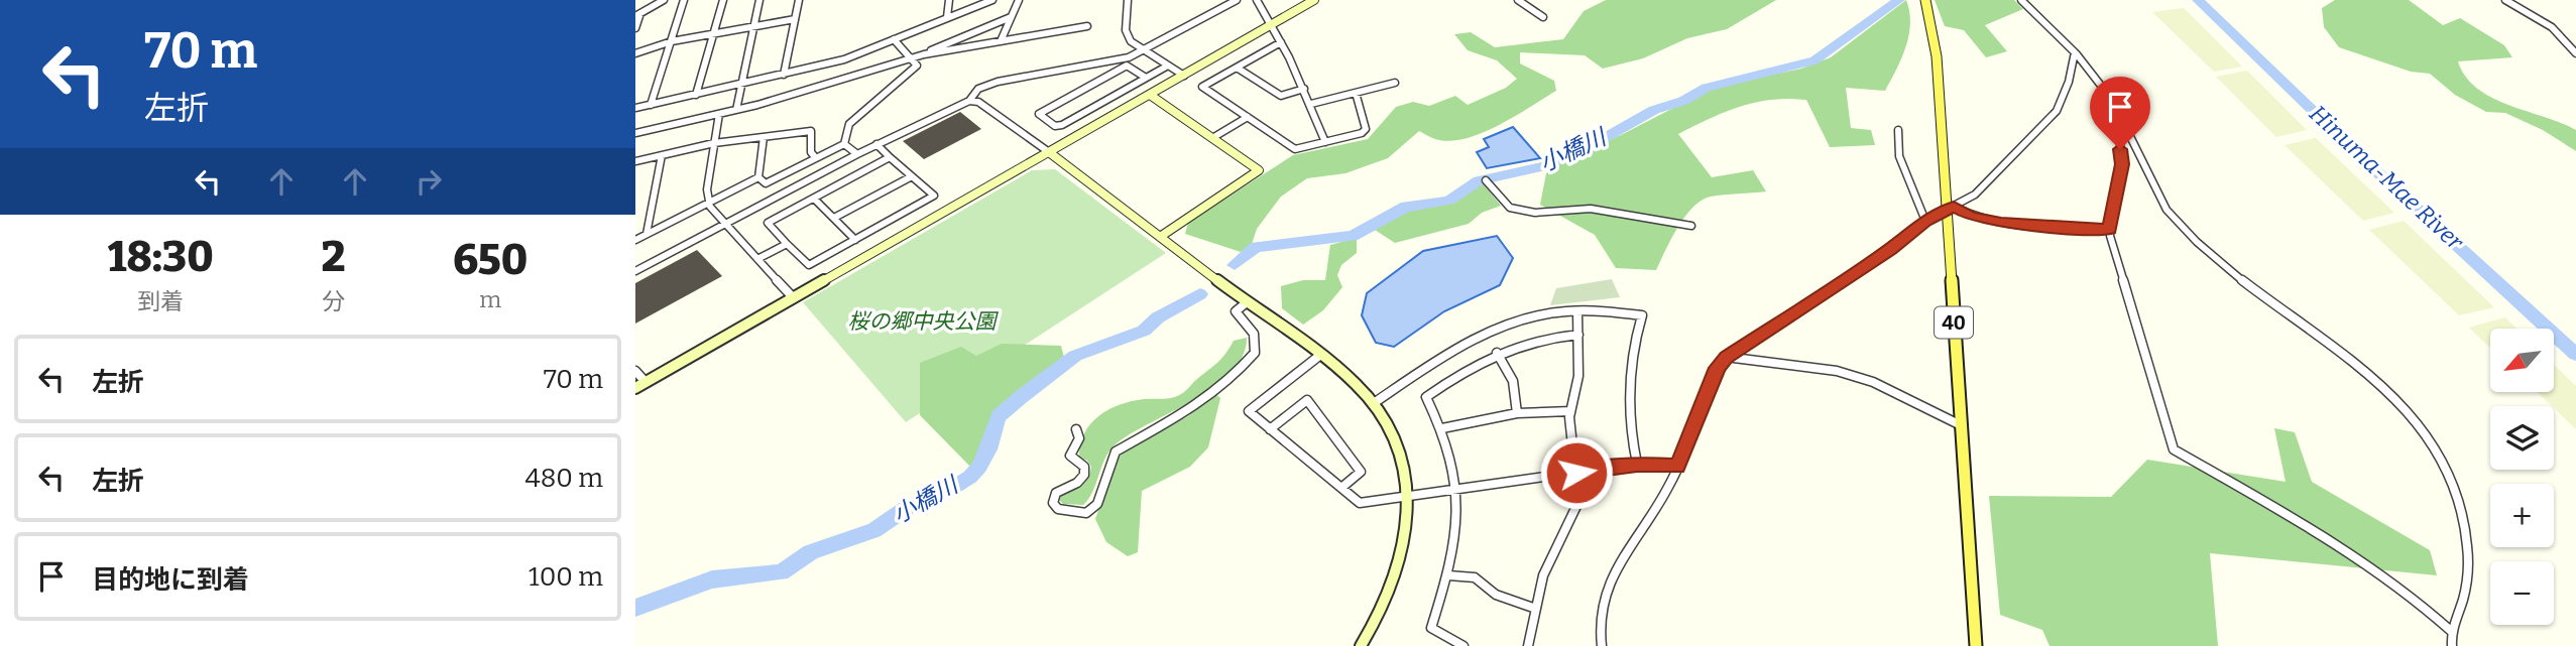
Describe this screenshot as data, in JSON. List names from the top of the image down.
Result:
{
  "streets": {
    "main road": ["40"]
  },
  "water": ["小橋川", "Hinuma-Mae River"],
  "parks": ["桜の郷中央公園"],
  "north": "bottom left",
  "page": {
    "turn": ["70 m", "左折"],
    "eta": [
      "18:30",
      "到着",
      "2",
      "分",
      "650",
      "m"
    ],
    "map_buttons": ["+", "−"],
    "list": [
      {
        "name": "左折",
        "value": "70 m"
      },
      {
        "name": "左折",
        "value": "480 m"
      },
      {
        "name": "目的地に到着",
        "value": "100 m"
      }
    ]
  }
}
